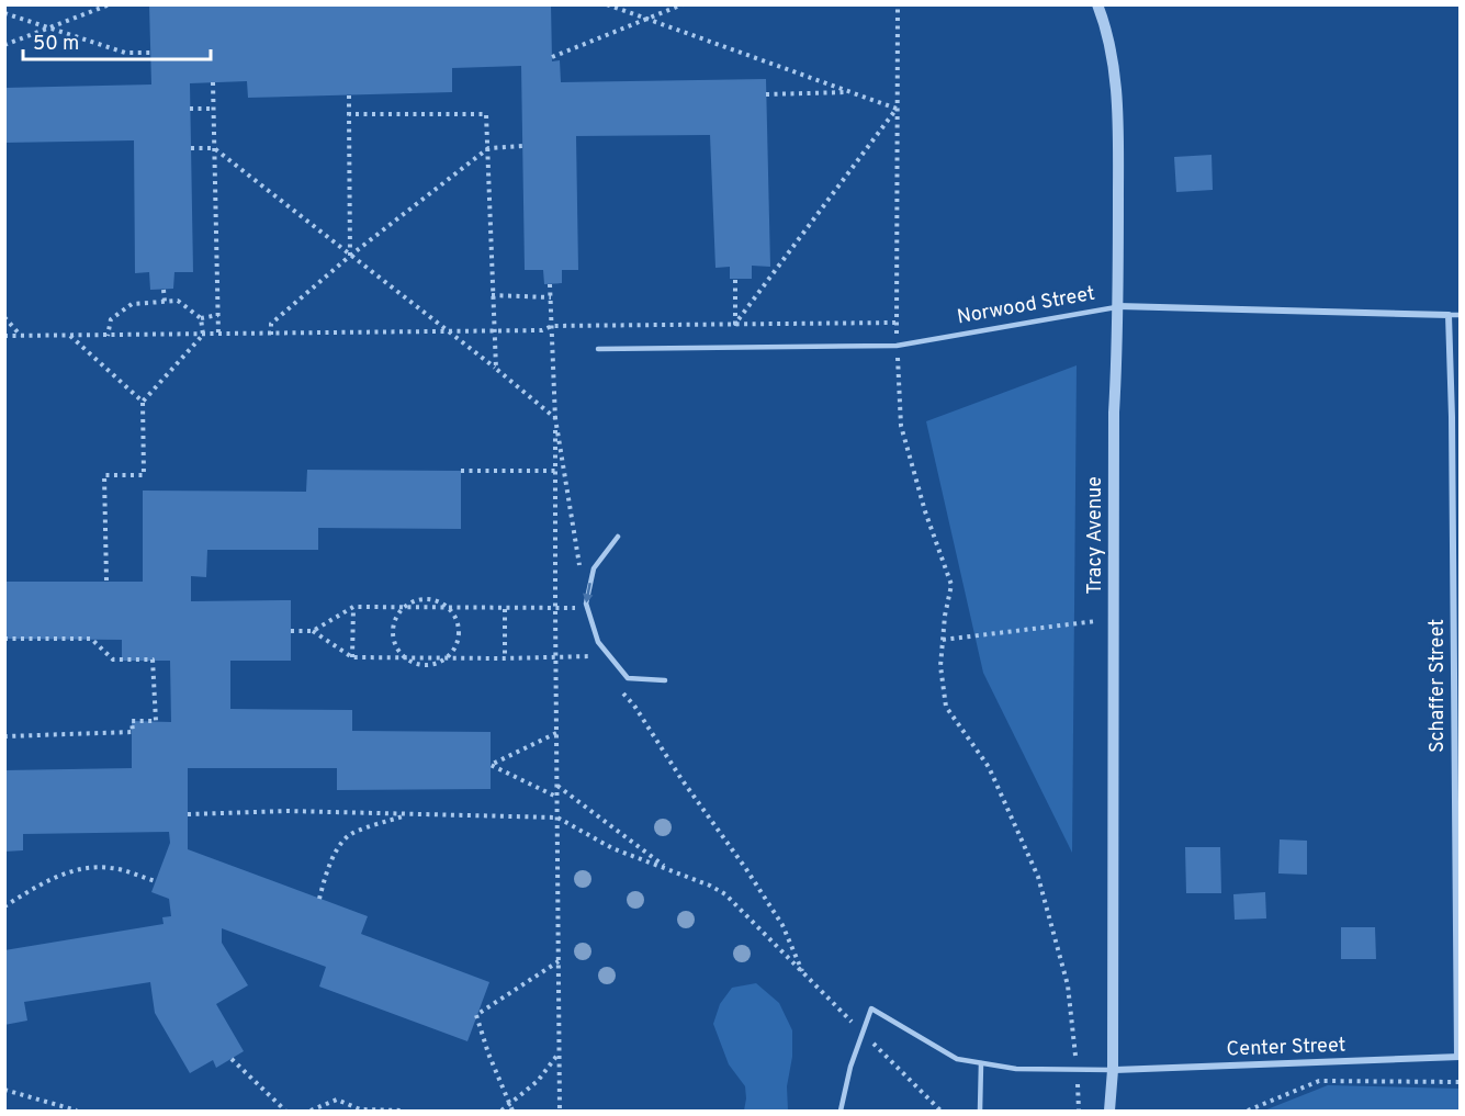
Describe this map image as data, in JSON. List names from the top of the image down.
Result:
{
  "streets": {
    "street": [
      "Norwood Street",
      "Tracy Avenue",
      "Schaffer Street",
      "Center Street"
    ]
  },
  "crossings": [
    ["Norwood Street", "Tracy Avenue"],
    ["Norwood Street", "Schaffer Street"],
    ["Tracy Avenue", "Center Street"],
    ["Schaffer Street", "Center Street"]
  ],
  "scale_bar": "50 m"
}
